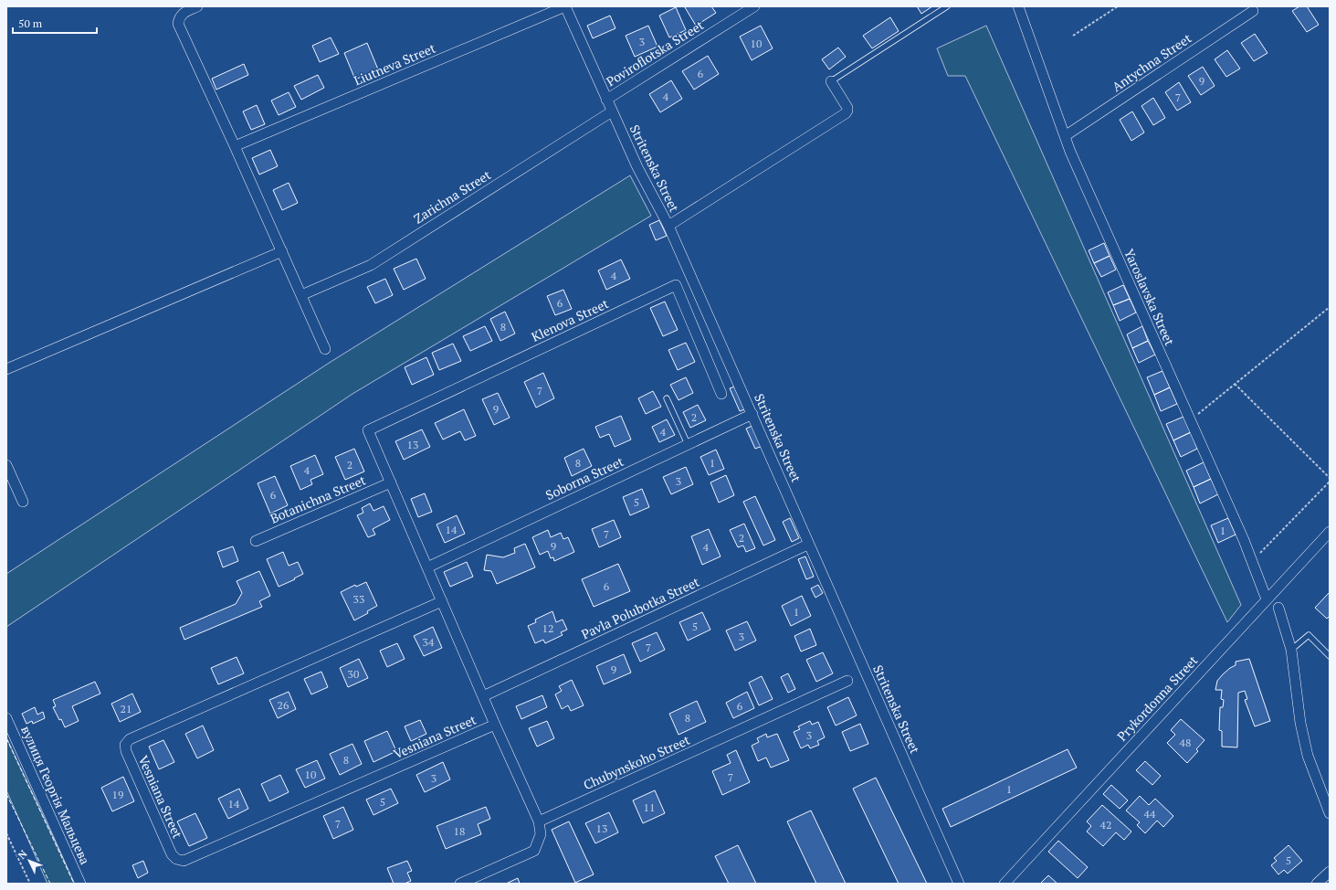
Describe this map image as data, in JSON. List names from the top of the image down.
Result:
{
  "streets": {
    "street": [
      "Poviroflotska Street",
      "Antychna Street",
      "Liutneva Street",
      "Stritenska Street",
      "Zarichna Street",
      "Yaroslavska Street",
      "Klenova Street",
      "Soborna Street",
      "Botanichna Street",
      "Pavla Polubotka Street",
      "Prykordonna Street",
      "Vesniana Street",
      "Chubynskoho Street",
      "вулиця Георгія Мальцева"
    ]
  },
  "crossings": [
    ["Poviroflotska Street", "Stritenska Street"],
    ["Antychna Street", "Yaroslavska Street"],
    ["Liutneva Street", "Stritenska Street"],
    ["Stritenska Street", "Zarichna Street"],
    ["Stritenska Street", "Soborna Street"],
    ["Stritenska Street", "Pavla Polubotka Street"],
    ["Klenova Street", "Botanichna Street"]
  ],
  "house_numbers": [
    "3",
    "10",
    "6",
    "9",
    "4",
    "7",
    "4",
    "6",
    "8",
    "7",
    "9",
    "2",
    "4",
    "13",
    "8",
    "1",
    "2",
    "4",
    "3",
    "6",
    "5",
    "14",
    "1",
    "7",
    "2",
    "9",
    "4",
    "6",
    "33",
    "1",
    "5",
    "12",
    "3",
    "34",
    "7",
    "9",
    "30",
    "26",
    "6",
    "21",
    "8",
    "3",
    "48",
    "8",
    "10",
    "7",
    "3",
    "1",
    "19",
    "5",
    "14",
    "11",
    "44",
    "7",
    "42",
    "13",
    "18",
    "5"
  ],
  "scale_bar": "50 m",
  "north": "top left"
}
